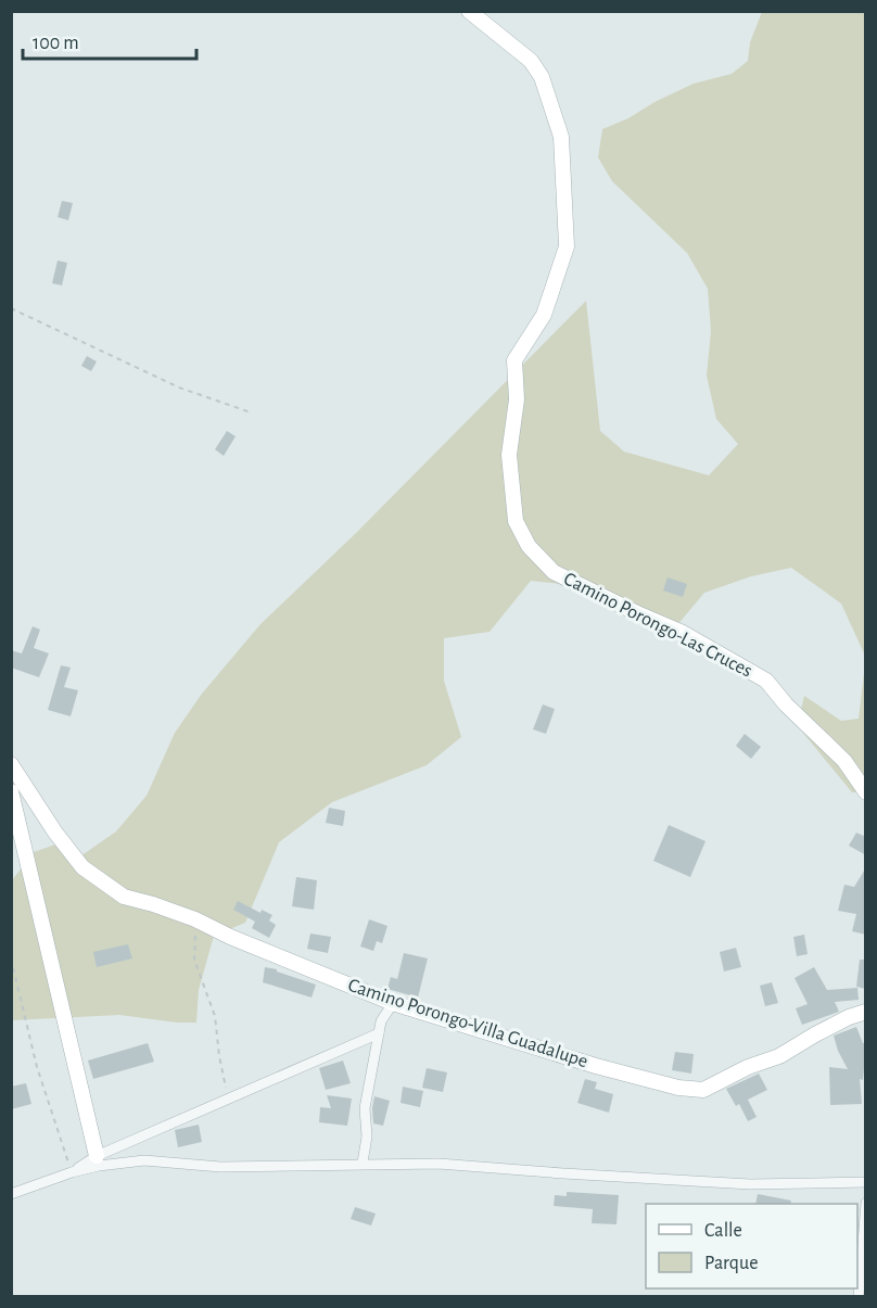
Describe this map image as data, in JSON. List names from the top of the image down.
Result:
{
  "streets": {
    "street": ["Camino Porongo-Las Cruces", "Camino Porongo-Villa Guadalupe"]
  },
  "legend": ["Calle", "Parque"],
  "scale_bar": "100 m"
}
